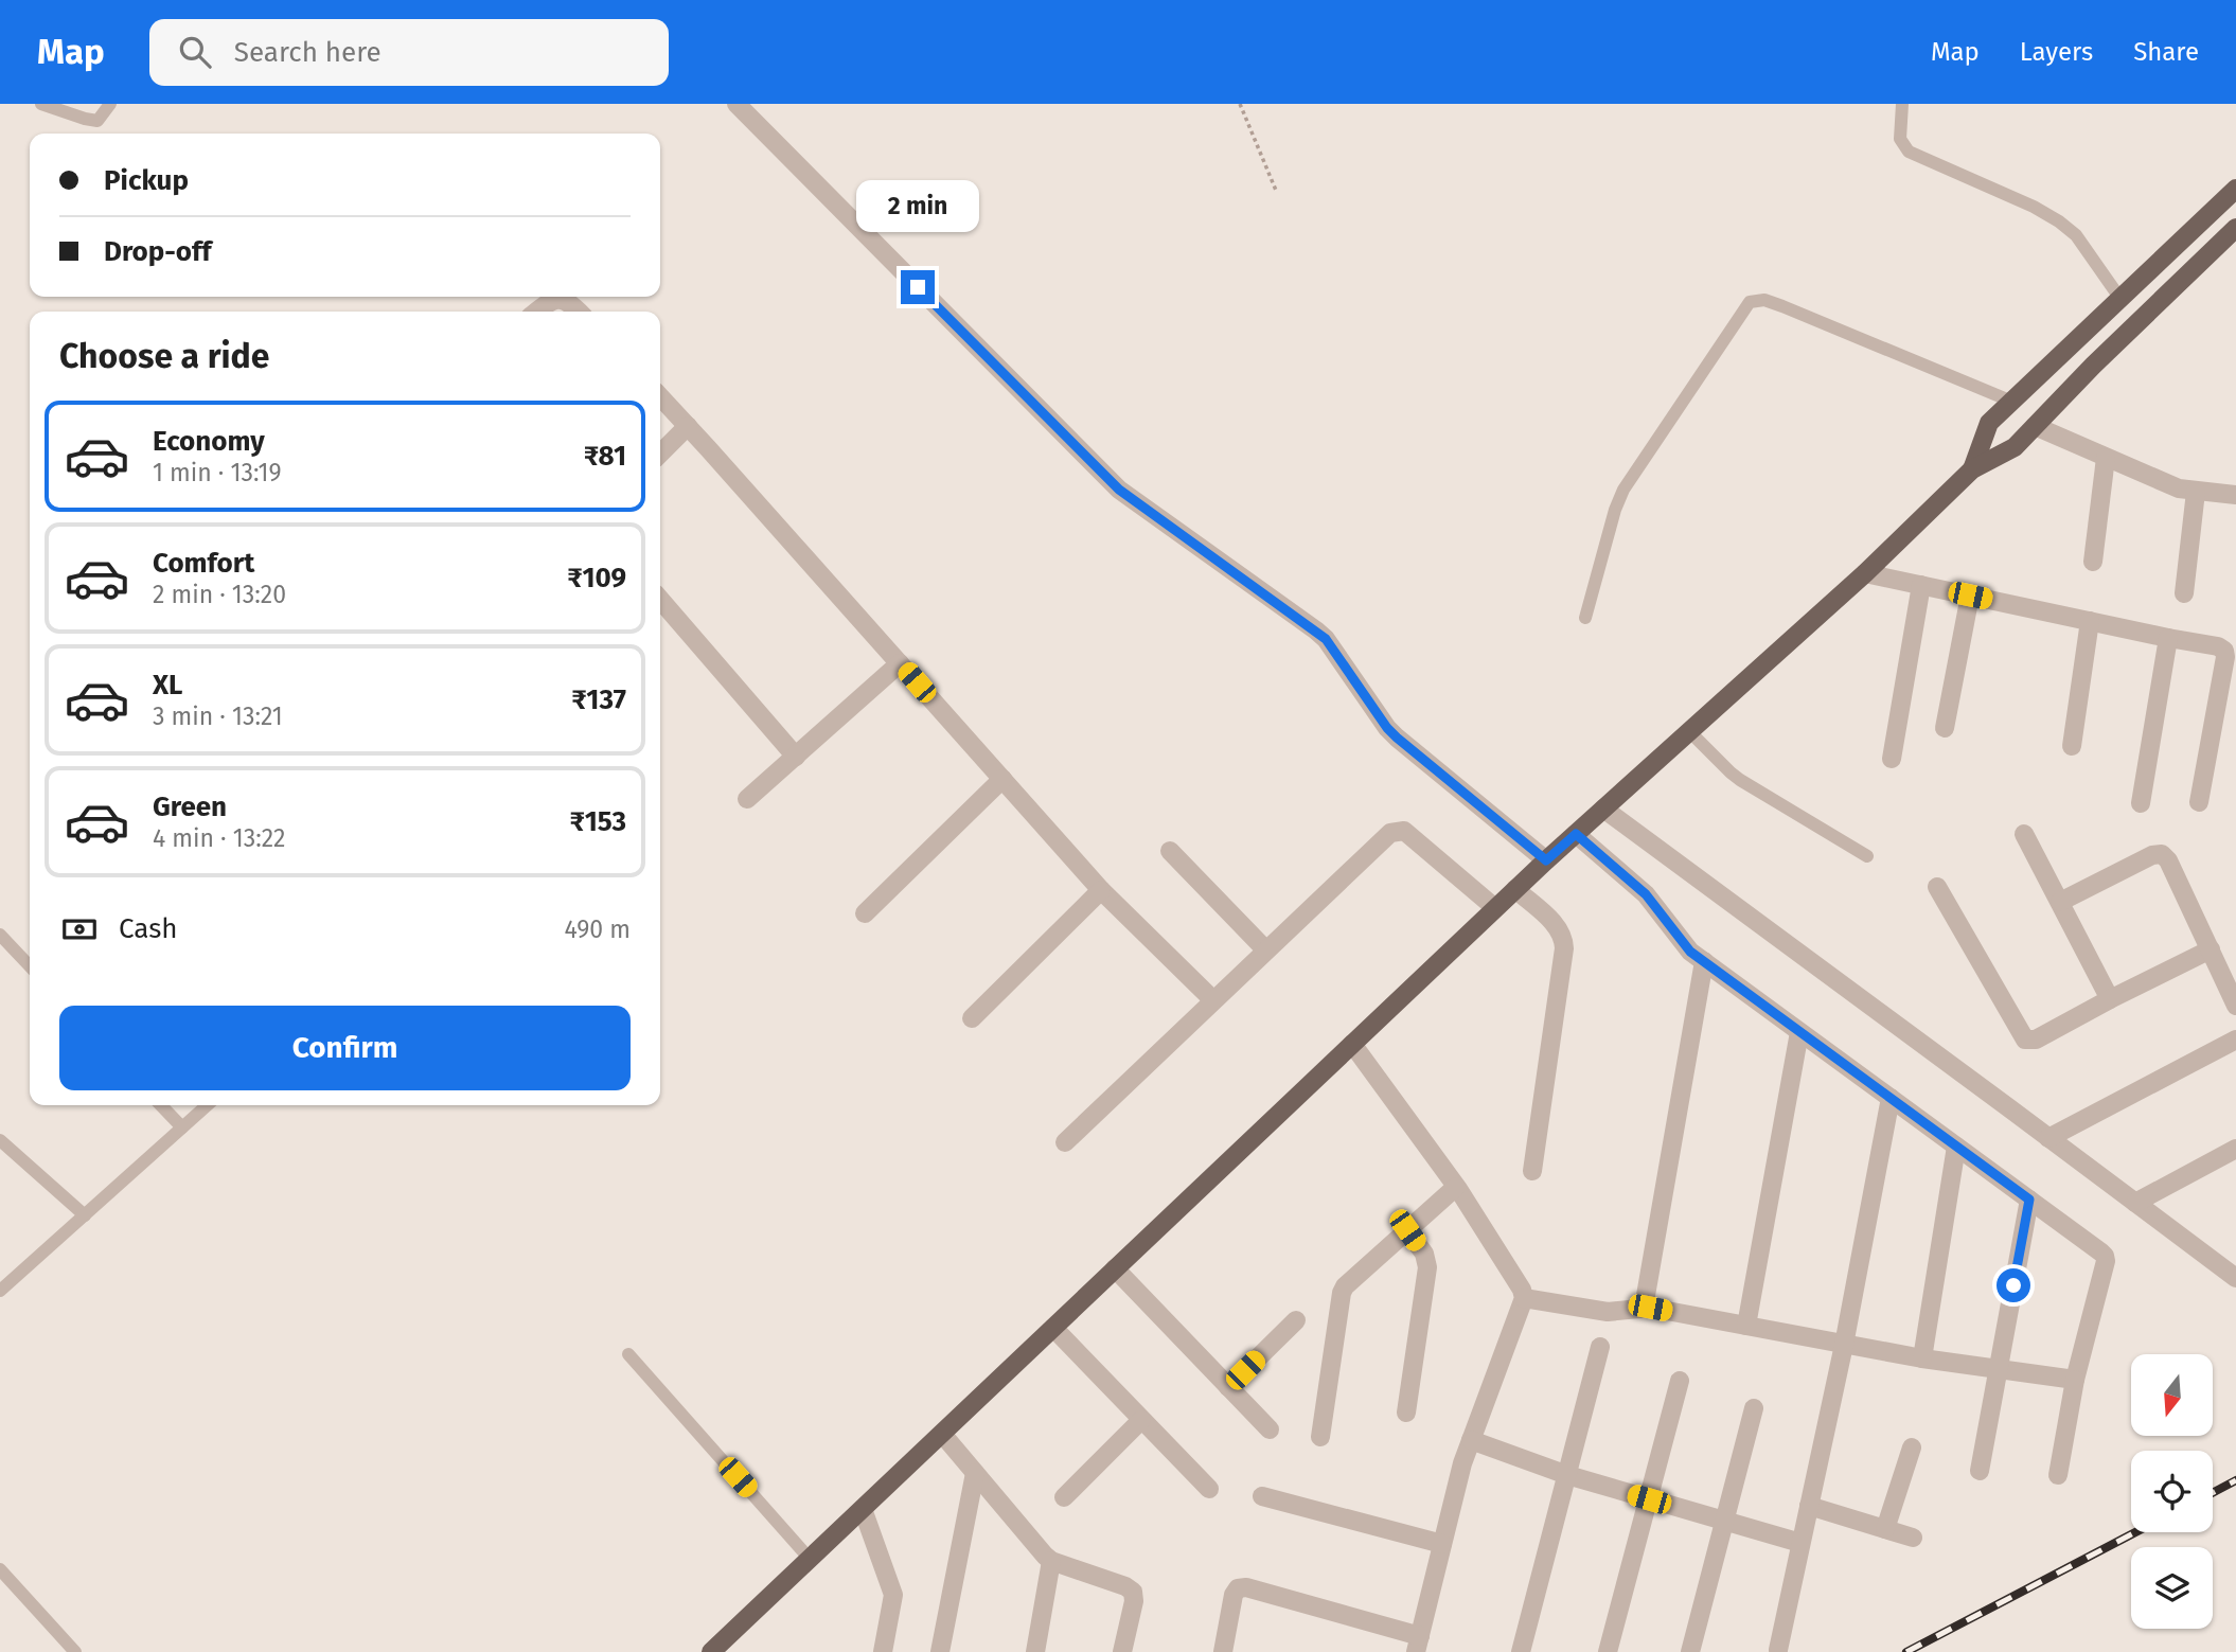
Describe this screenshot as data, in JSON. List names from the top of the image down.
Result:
{
  "north": "bottom",
  "page": {
    "header": "Map",
    "search": "Search here",
    "nav": ["Map", "Layers", "Share"],
    "banner": ["Pickup", "Drop-off"],
    "bubble": "2 min",
    "heading": "Choose a ride",
    "list": [
      {
        "name": "Economy",
        "note": "1 min · 13:19",
        "value": "₹81"
      },
      {
        "name": "Comfort",
        "note": "2 min · 13:20",
        "value": "₹109"
      },
      {
        "name": "XL",
        "note": "3 min · 13:21",
        "value": "₹137"
      },
      {
        "name": "Green",
        "note": "4 min · 13:22",
        "value": "₹153"
      }
    ],
    "pay": ["Cash", "490 m"],
    "buttons": "Confirm"
  }
}
